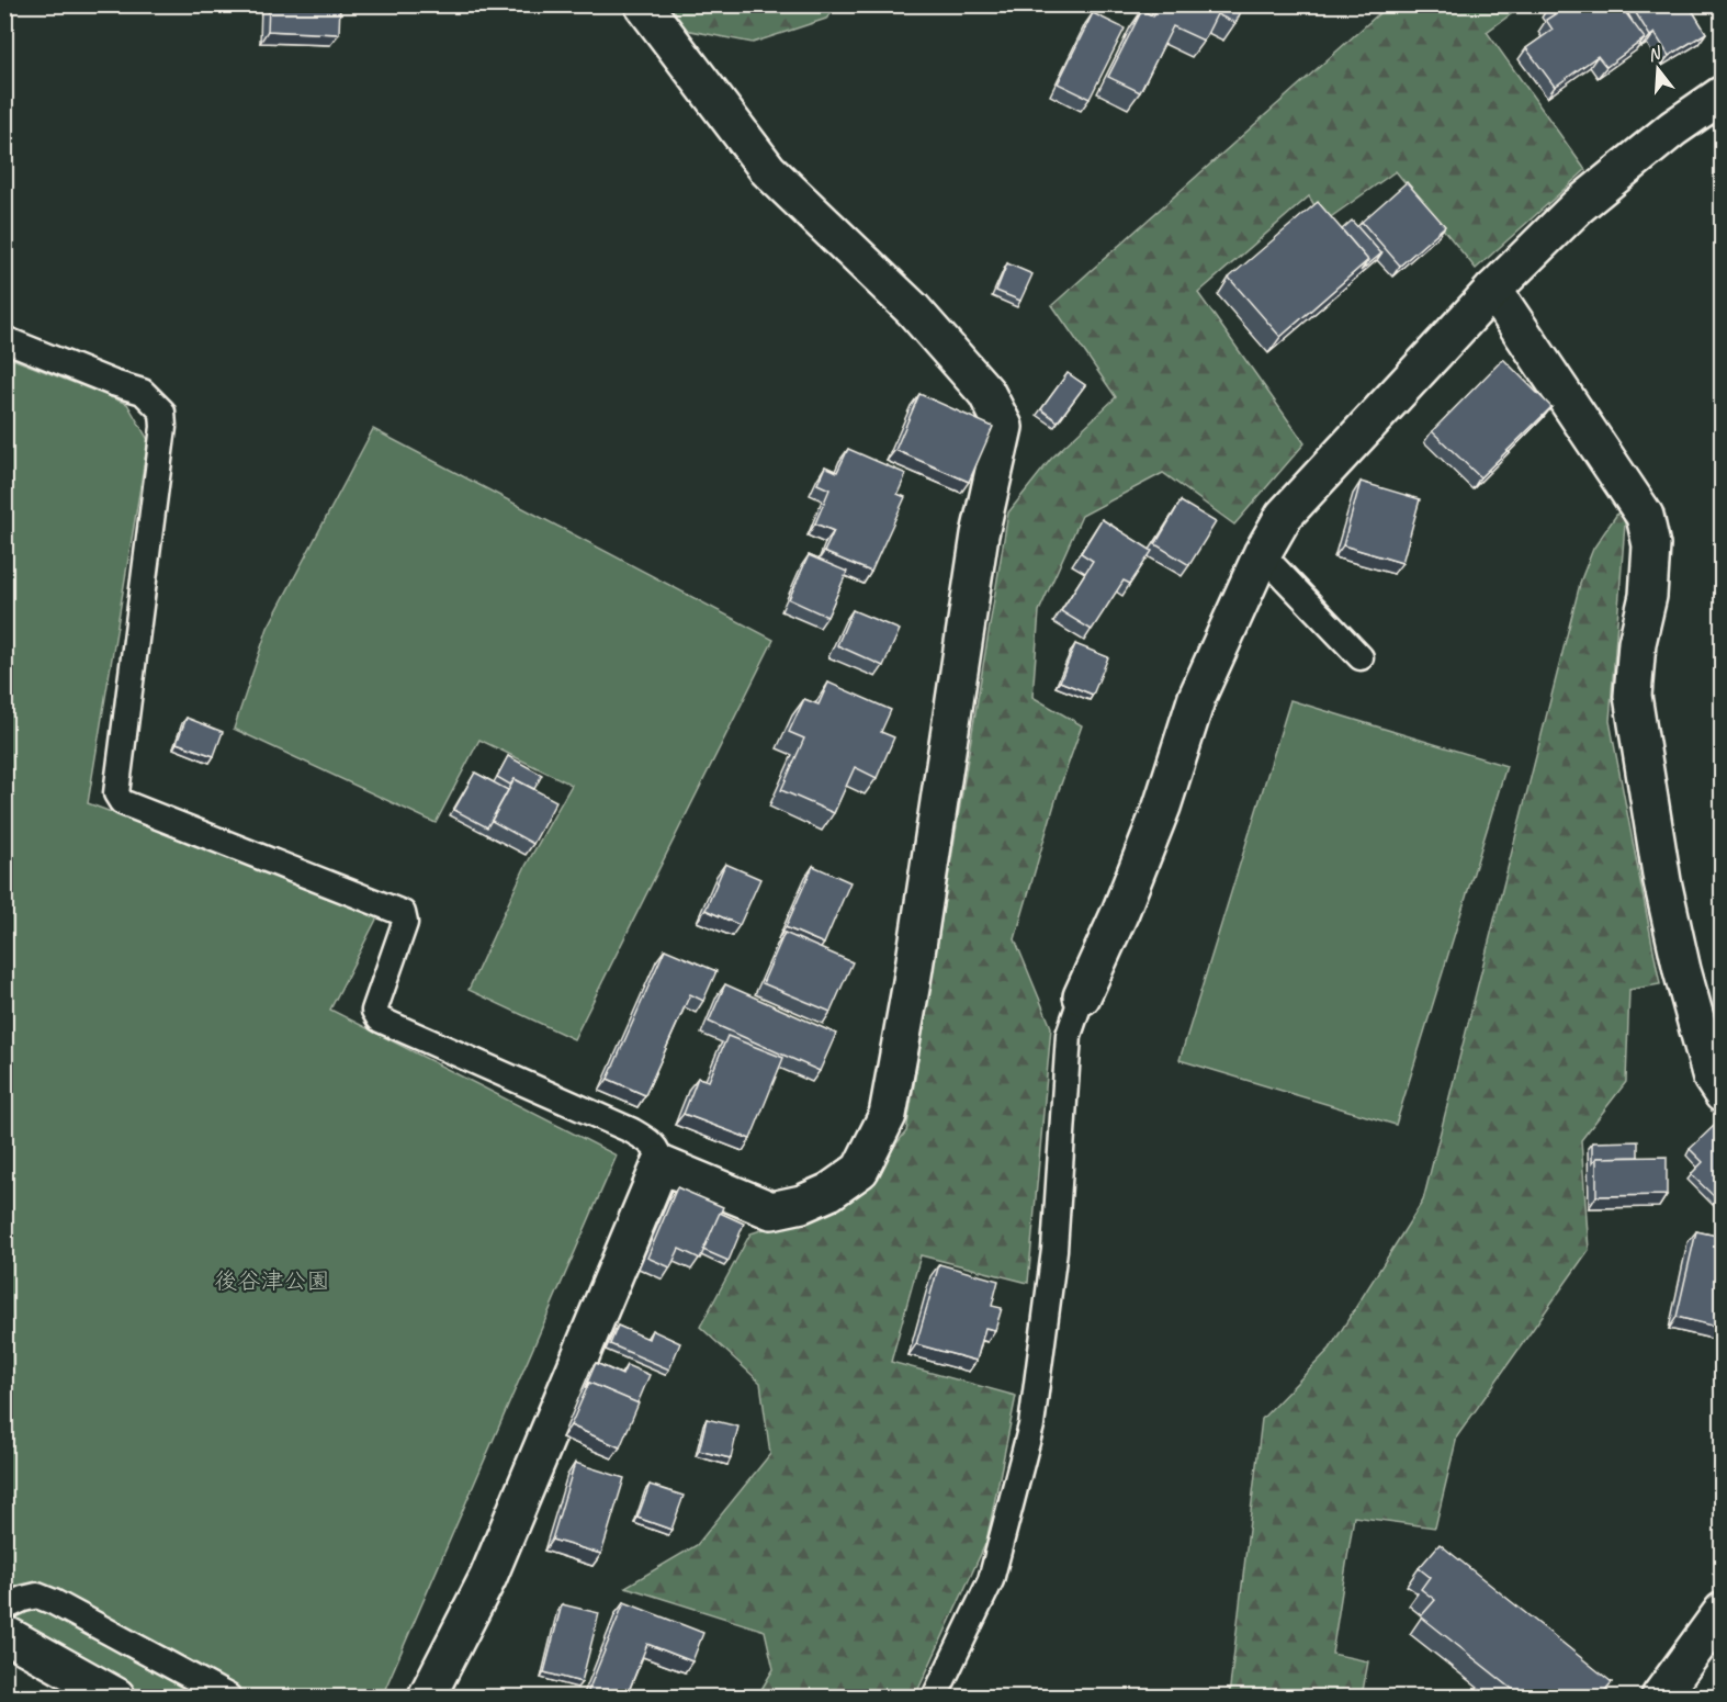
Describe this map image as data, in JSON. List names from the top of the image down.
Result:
{
  "parks": ["後谷津公園"],
  "north": "top"
}
